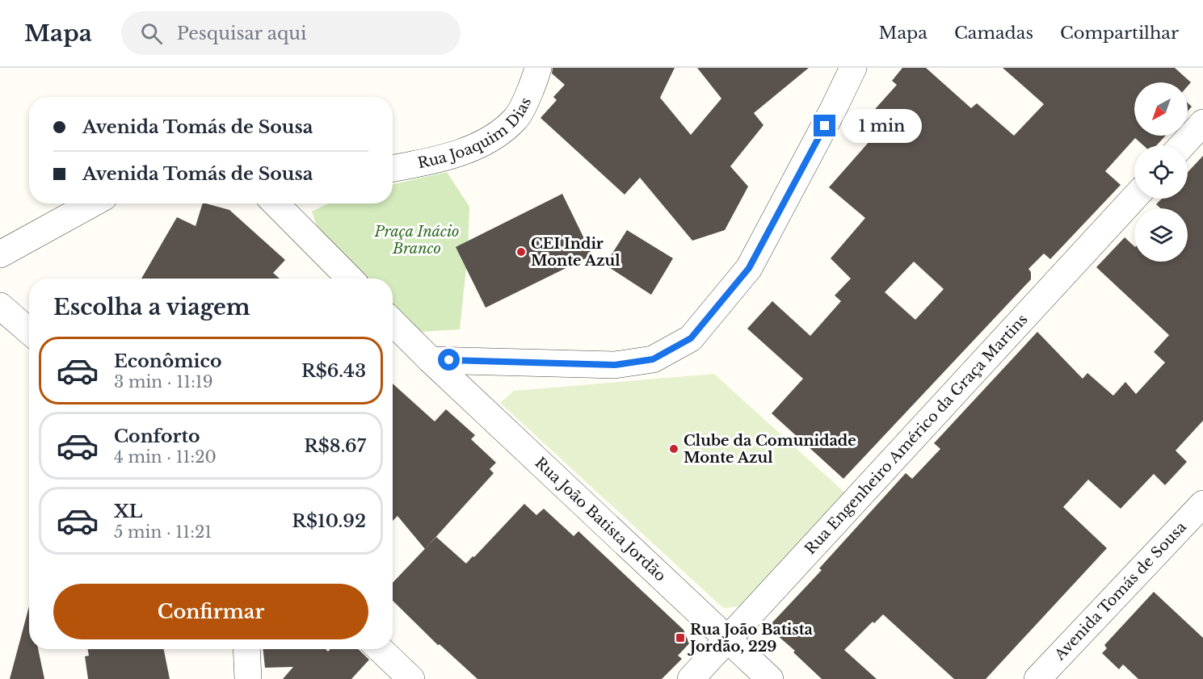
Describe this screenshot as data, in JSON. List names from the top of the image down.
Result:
{
  "streets": {
    "street": [
      "Rua Joaquim Dias",
      "Rua Engenheiro Américo da Graça Martins",
      "Rua João Batista Jordão",
      "Avenida Tomás de Sousa"
    ]
  },
  "crossings": [
    ["Rua Engenheiro Américo da Graça Martins", "Rua João Batista Jordão"]
  ],
  "parks": ["Praça Inácio Branco"],
  "places": {
    "other": ["CEI Indir Monte Azul", "Clube da Comunidade Monte Azul"],
    "transit": ["Rua João Batista Jordão, 229"]
  },
  "north": "bottom left",
  "page": {
    "header": "Mapa",
    "search": "Pesquisar aqui",
    "nav": ["Mapa", "Camadas", "Compartilhar"],
    "banner": ["Avenida Tomás de Sousa", "Avenida Tomás de Sousa"],
    "bubble": "1 min",
    "heading": "Escolha a viagem",
    "list": [
      {
        "name": "Econômico",
        "note": "3 min · 11:19",
        "value": "R$6.43"
      },
      {
        "name": "Conforto",
        "note": "4 min · 11:20",
        "value": "R$8.67"
      },
      {
        "name": "XL",
        "note": "5 min · 11:21",
        "value": "R$10.92"
      }
    ],
    "buttons": "Confirmar"
  }
}
